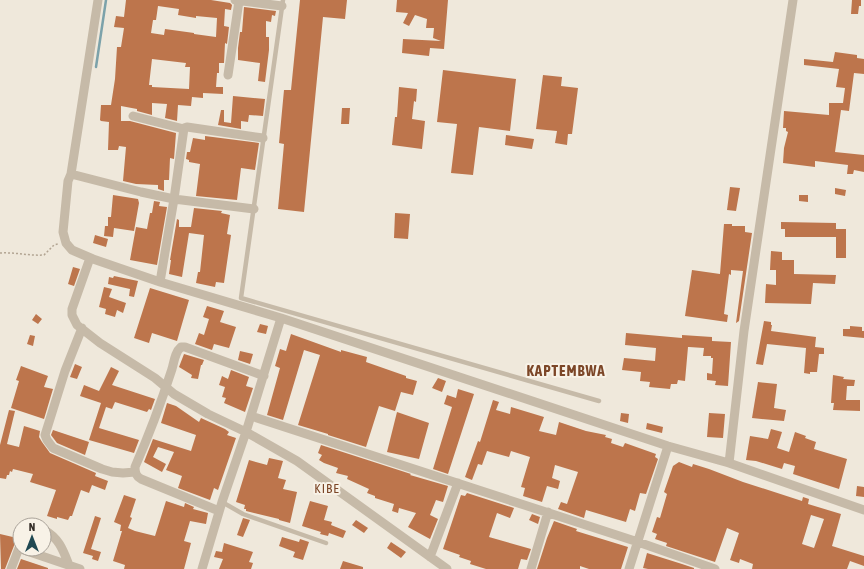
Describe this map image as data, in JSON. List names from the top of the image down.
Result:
{
  "districts": ["KAPTEMBWA", "KIBE"],
  "north": "top"
}
